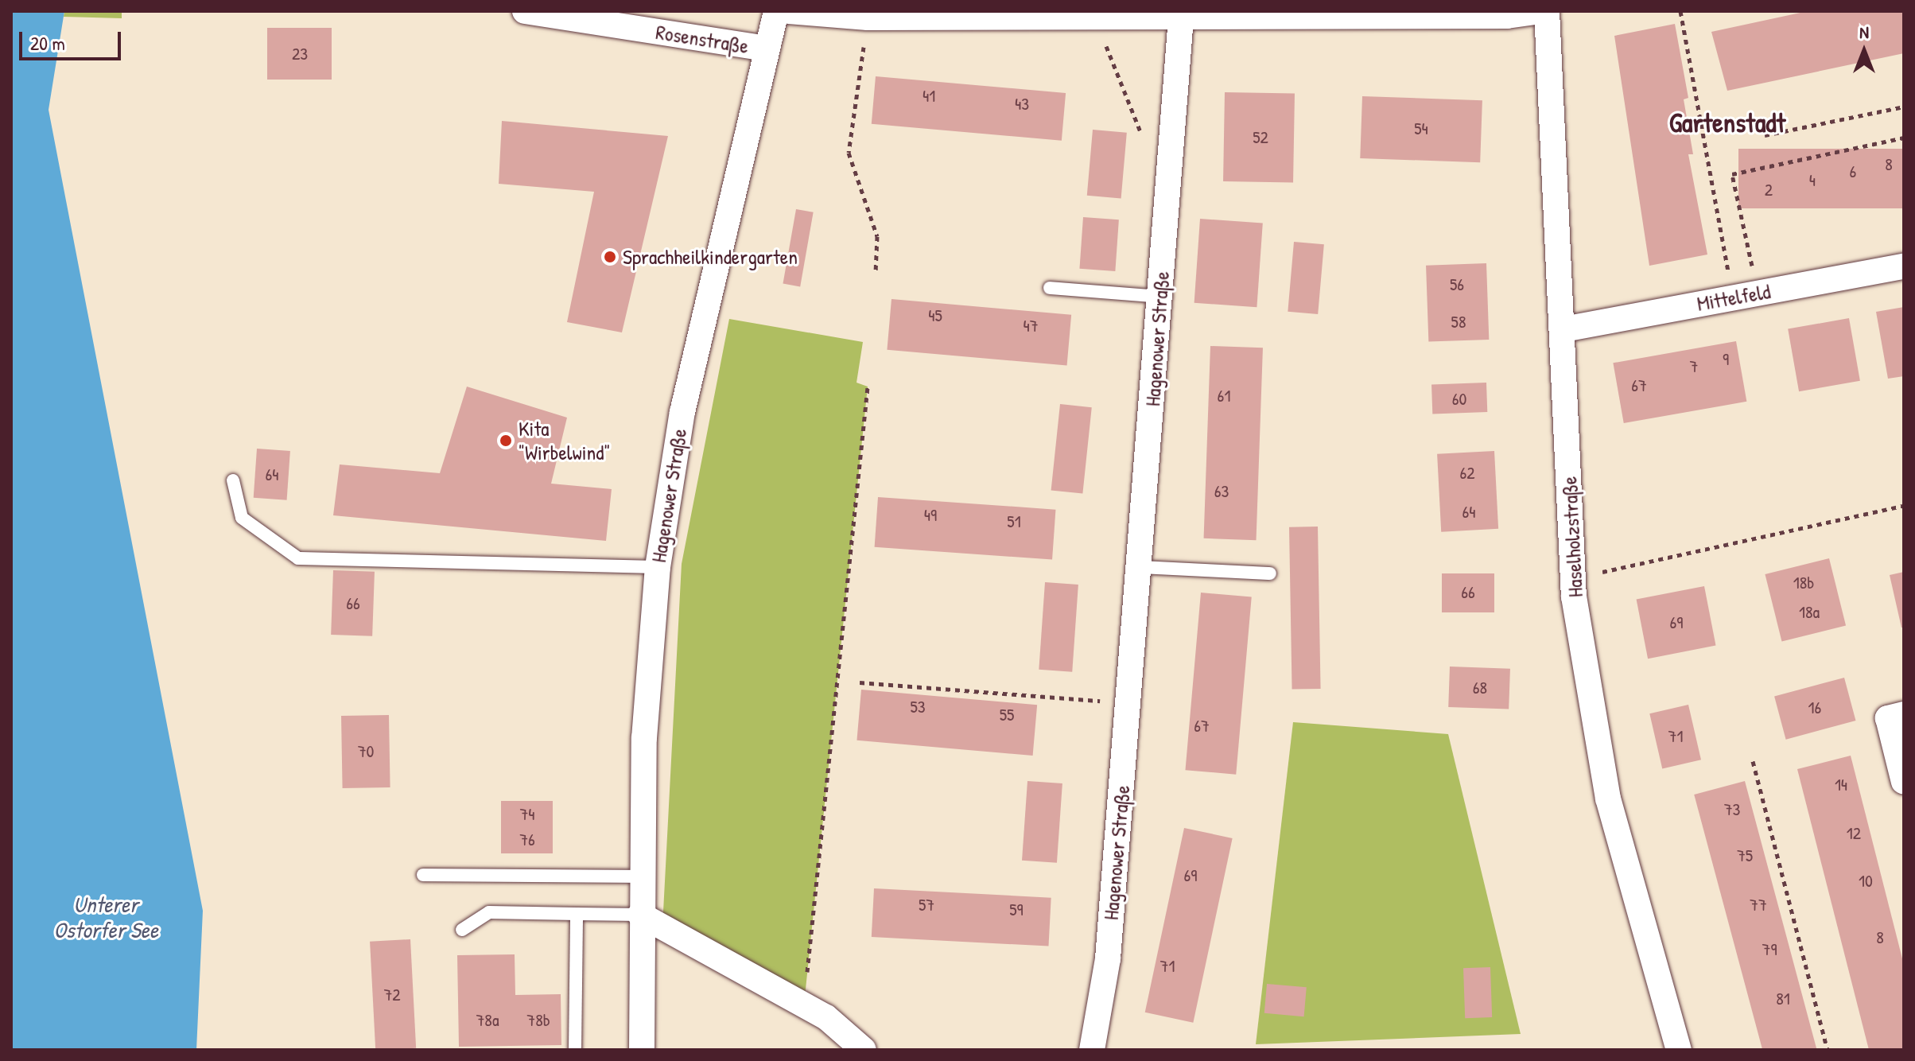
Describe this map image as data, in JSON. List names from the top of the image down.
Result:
{
  "streets": {
    "street": [
      "Rosenstraße",
      "Mittelfeld",
      "Hagenower Straße",
      "Haselholzstraße"
    ]
  },
  "crossings": [
    ["Rosenstraße", "Hagenower Straße"],
    ["Mittelfeld", "Haselholzstraße"]
  ],
  "districts": ["Gartenstadt"],
  "water": ["Unterer Ostorfer See"],
  "places": ["Sprachheilkindergarten", "Kita \"Wirbelwind\""],
  "house_numbers": [
    "23",
    "41",
    "43",
    "54",
    "52",
    "8",
    "6",
    "4",
    "2",
    "56",
    "45",
    "58",
    "47",
    "9",
    "7",
    "67",
    "61",
    "60",
    "62",
    "64",
    "63",
    "64",
    "49",
    "51",
    "18b",
    "66",
    "66",
    "18a",
    "69",
    "68",
    "53",
    "16",
    "55",
    "67",
    "71",
    "70",
    "14",
    "73",
    "74",
    "12",
    "76",
    "75",
    "69",
    "10",
    "57",
    "77",
    "59",
    "8",
    "79",
    "71",
    "72",
    "81",
    "78a",
    "78b"
  ],
  "scale_bar": "20 m",
  "north": "top"
}
